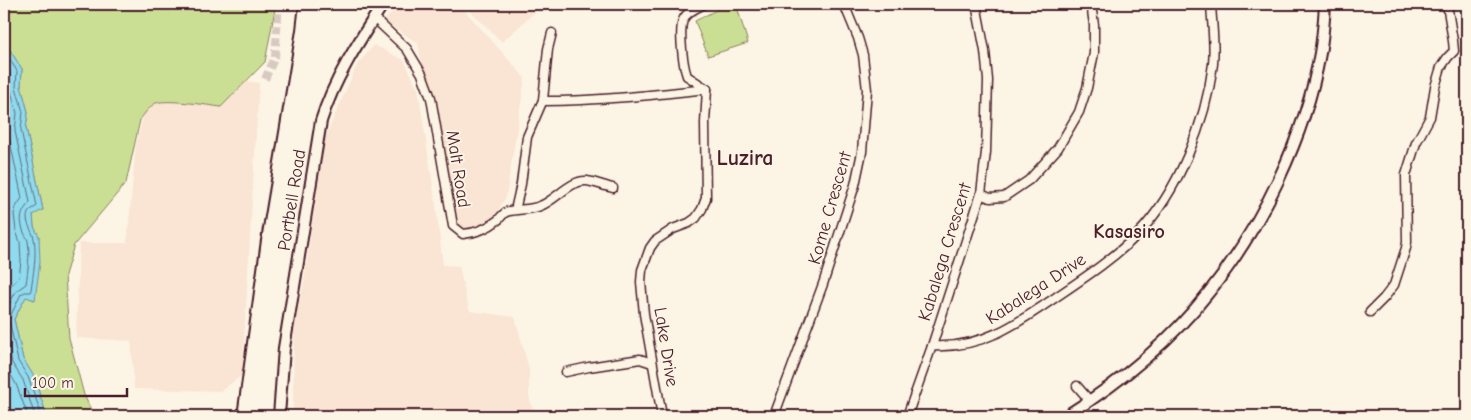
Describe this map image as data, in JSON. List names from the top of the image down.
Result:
{
  "streets": {
    "main road": ["Portbell Road"],
    "street": [
      "Malt Road",
      "Kome Crescent",
      "Kabalega Crescent",
      "Kabalega Drive",
      "Lake Drive"
    ]
  },
  "crossings": [
    ["Malt Road", "Portbell Road"],
    ["Kabalega Crescent", "Kabalega Drive"]
  ],
  "districts": ["Luzira", "Kasasiro"],
  "scale_bar": "100 m"
}
